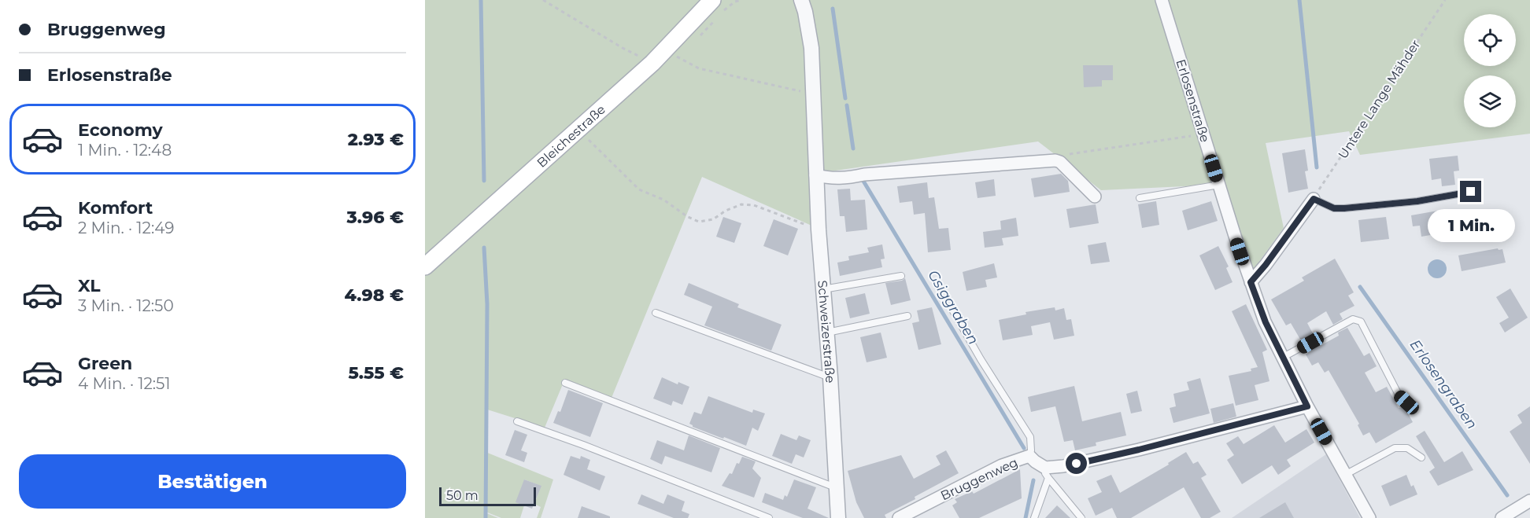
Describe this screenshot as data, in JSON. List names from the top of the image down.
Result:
{
  "streets": {
    "main road": ["Bleichestraße"],
    "street": ["Erlosenstraße", "Schweizerstraße", "Bruggenweg"],
    "path": ["Untere Lange Mähder"]
  },
  "water": ["Gsiggraben", "Erlosengraben"],
  "scale_bar": "50 m",
  "page": {
    "banner": ["Bruggenweg", "Erlosenstraße"],
    "list": [
      {
        "name": "Economy",
        "note": "1 Min. · 12:48",
        "value": "2.93 €"
      },
      {
        "name": "Komfort",
        "note": "2 Min. · 12:49",
        "value": "3.96 €"
      },
      {
        "name": "XL",
        "note": "3 Min. · 12:50",
        "value": "4.98 €"
      },
      {
        "name": "Green",
        "note": "4 Min. · 12:51",
        "value": "5.55 €"
      }
    ],
    "bubble": "1 Min.",
    "buttons": "Bestätigen",
    "scale": "50 m"
  }
}
